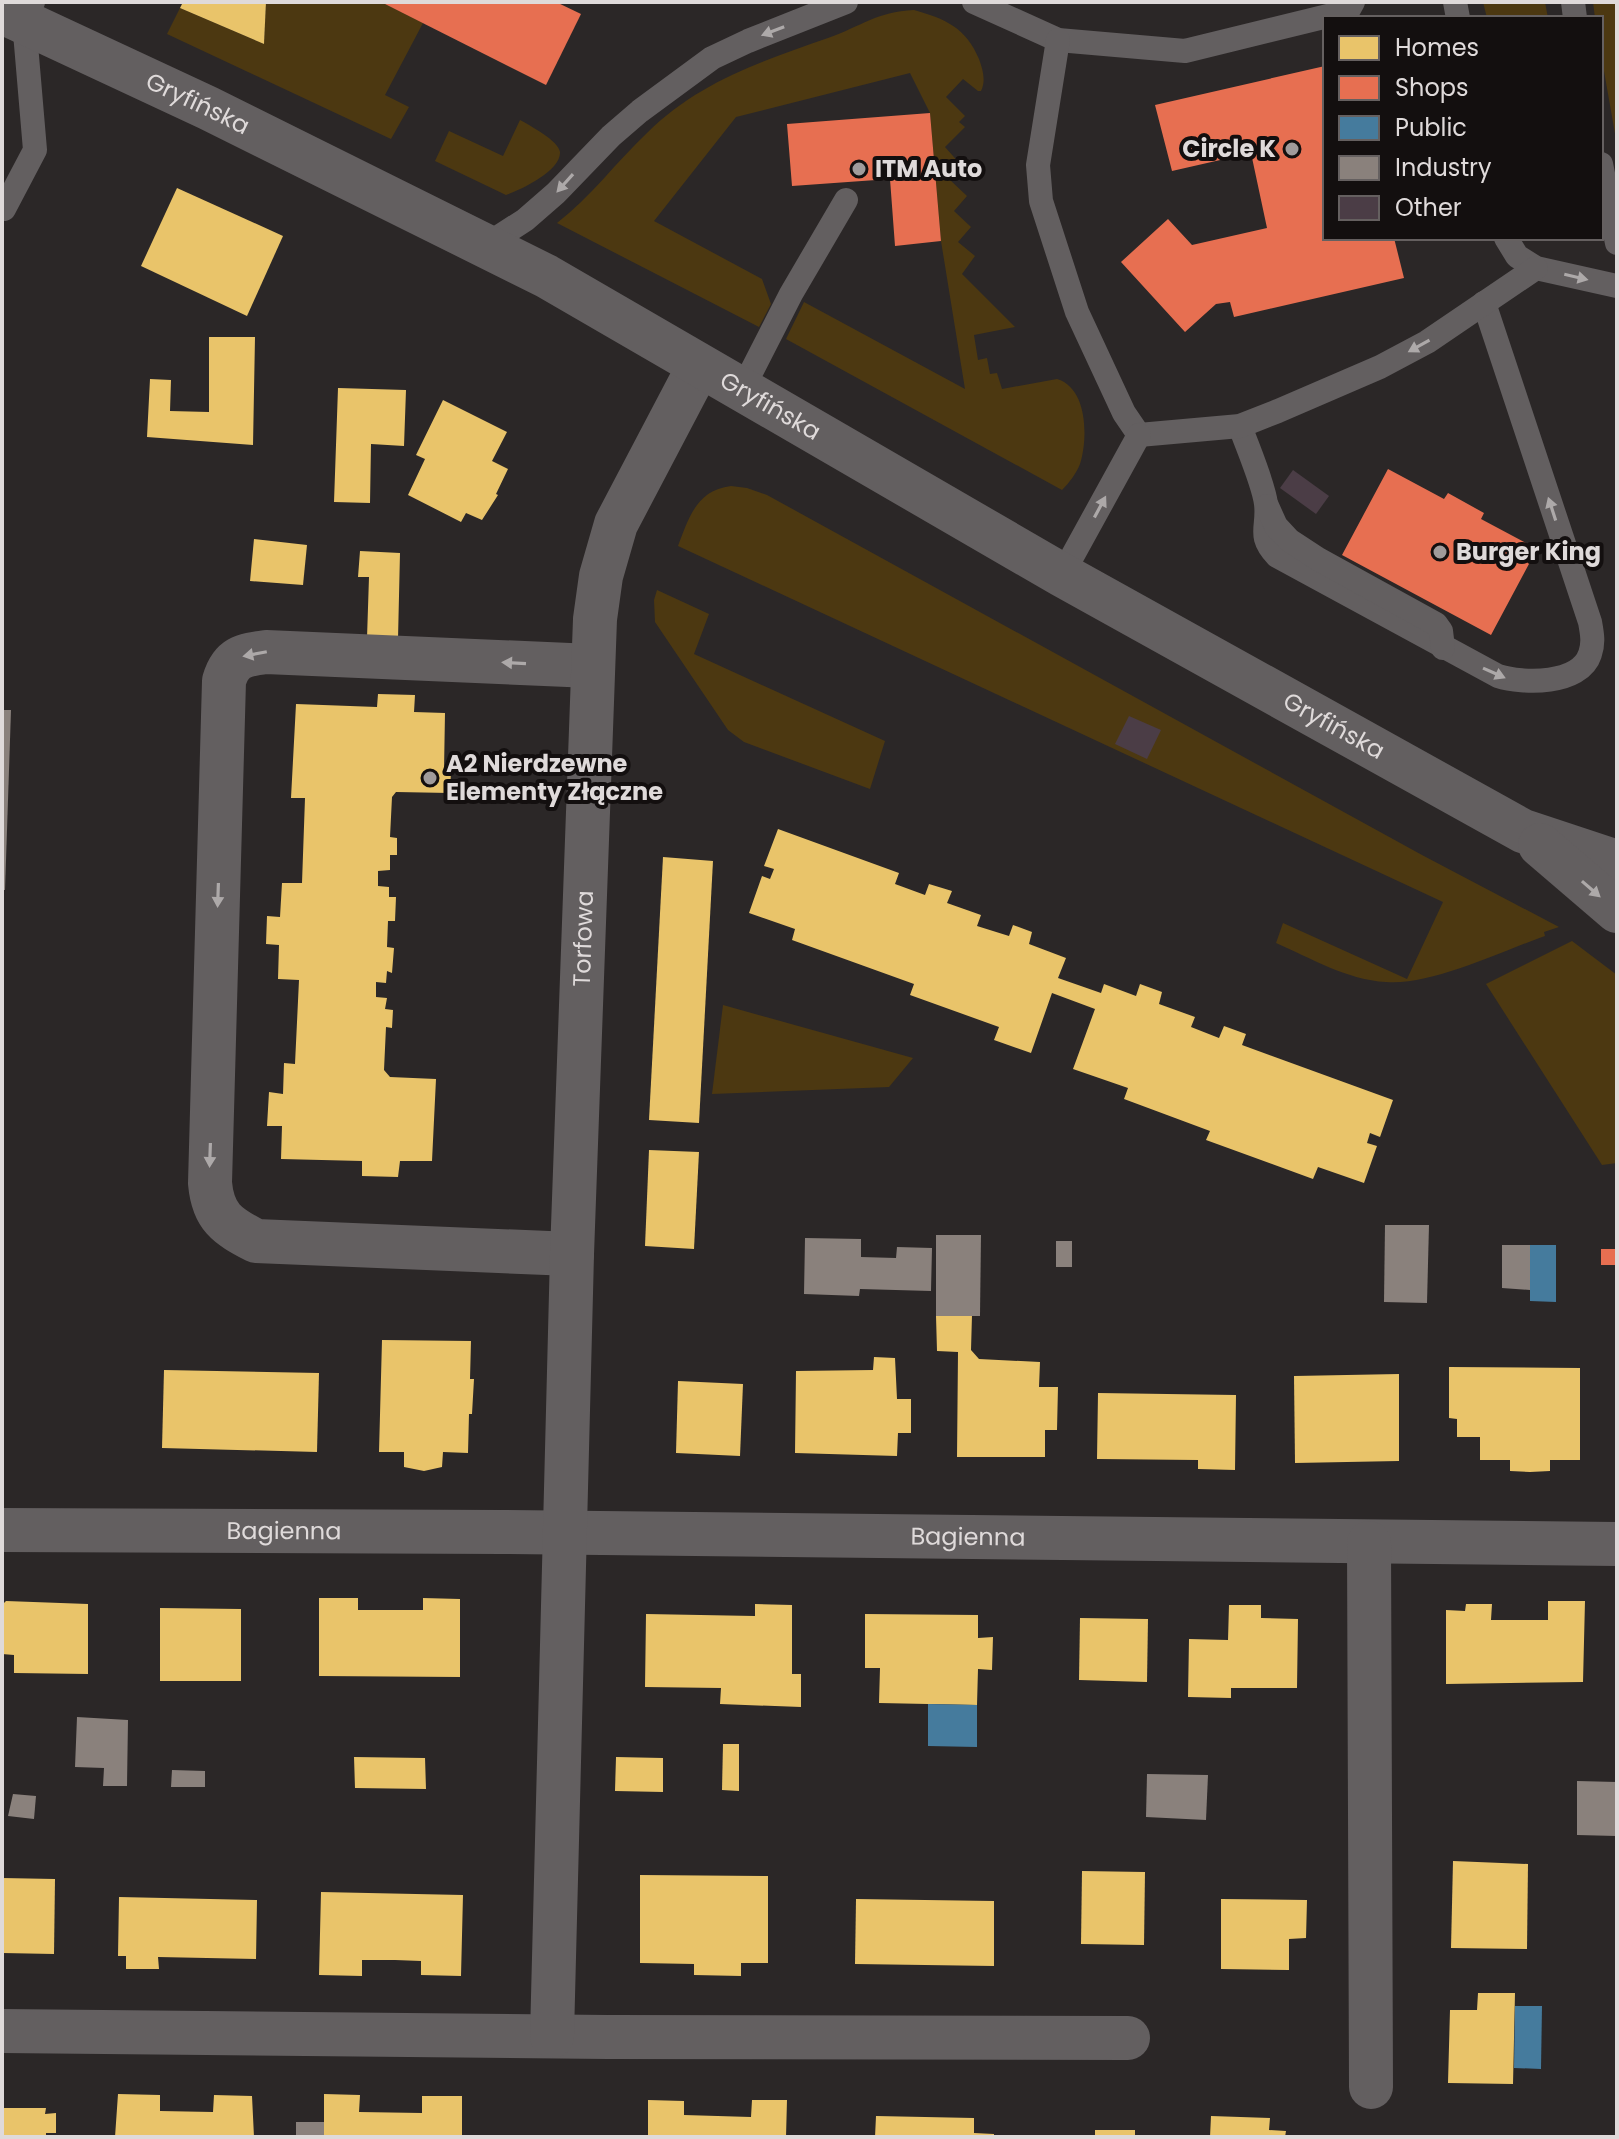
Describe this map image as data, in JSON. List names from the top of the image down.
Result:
{
  "streets": {
    "street": ["Gryfińska", "Torfowa", "Bagienna"]
  },
  "crossings": [
    ["Gryfińska", "Torfowa"],
    ["Torfowa", "Bagienna"]
  ],
  "places": [
    "Circle K",
    "ITM Auto",
    "Burger King",
    "A2 Nierdzewne Elementy Złączne"
  ],
  "legend": [
    "Homes",
    "Shops",
    "Public",
    "Industry",
    "Other"
  ]
}
